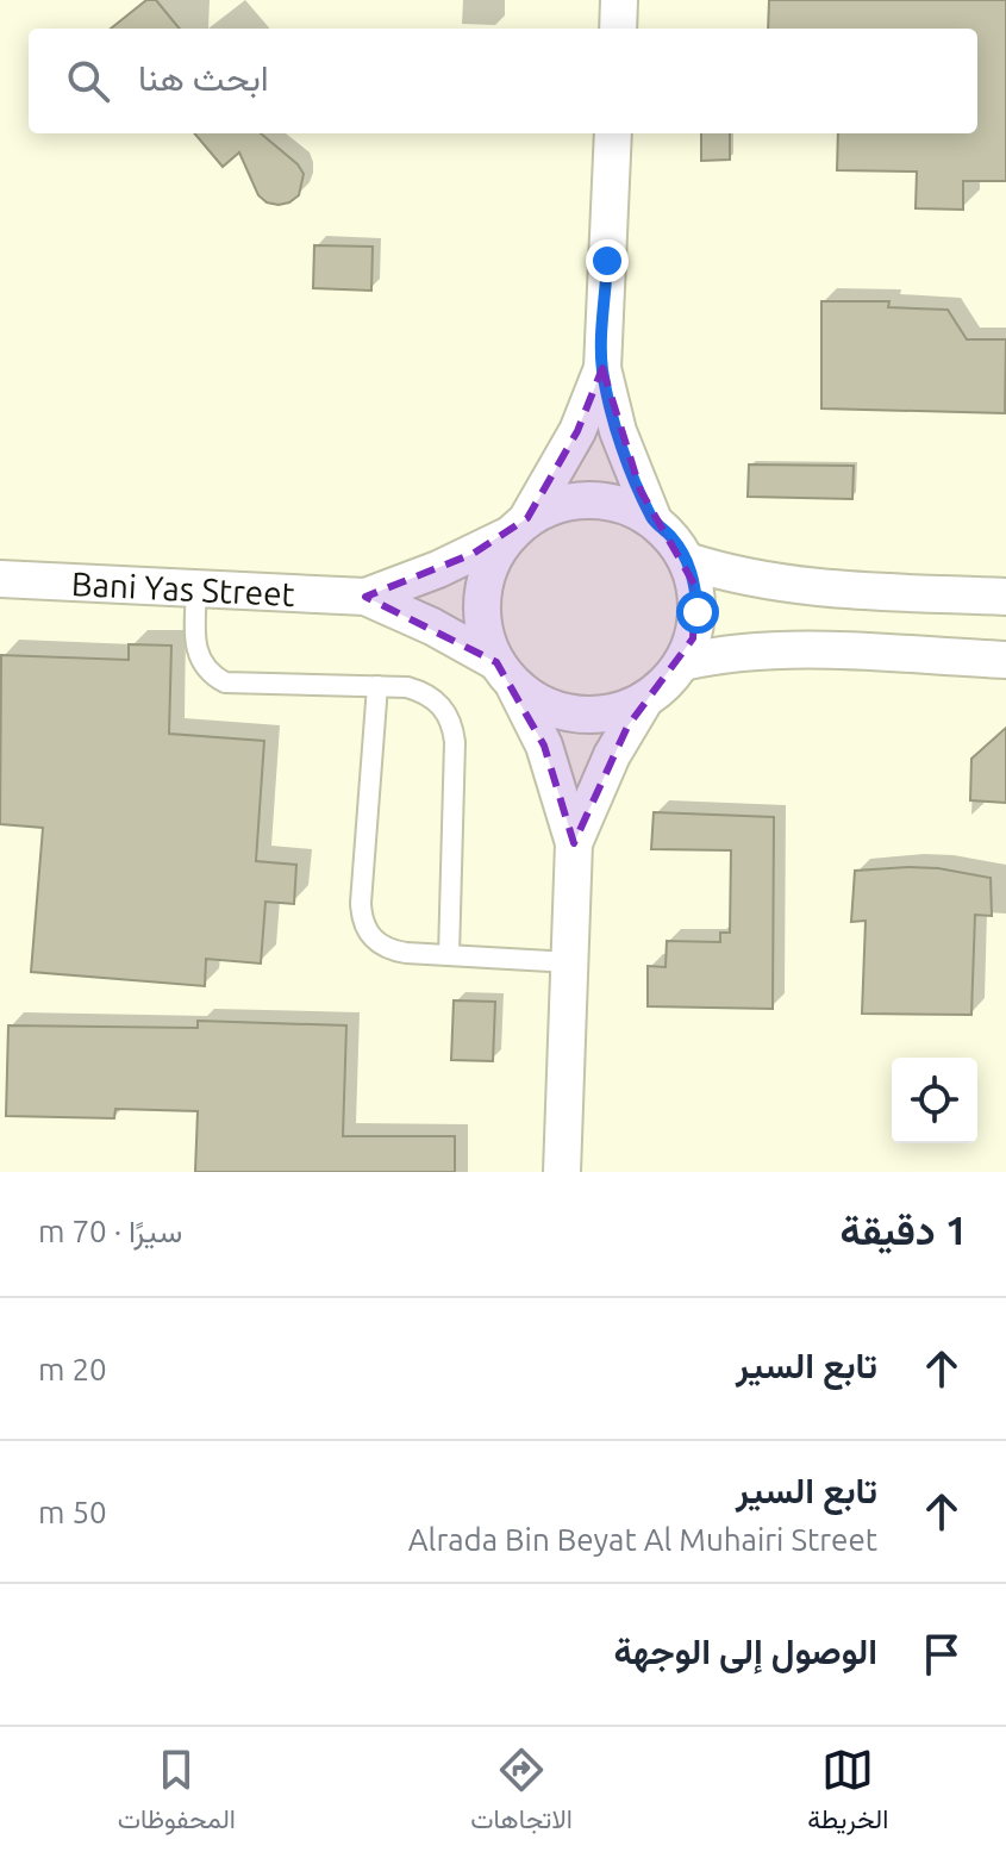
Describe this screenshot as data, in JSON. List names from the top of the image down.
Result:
{
  "streets": {
    "street": ["Bani Yas Street"]
  },
  "page": {
    "search": "ابحث هنا",
    "heading": ["1 دقيقة", "سيرًا · 70 m"],
    "list": [
      ["تابع السير", "20 m"],
      ["تابع السير", "Alrada Bin Beyat Al Muhairi Street", "50 m"],
      "الوصول إلى الوجهة"
    ],
    "nav": ["الخريطة", "الاتجاهات", "المحفوظات"]
  }
}
